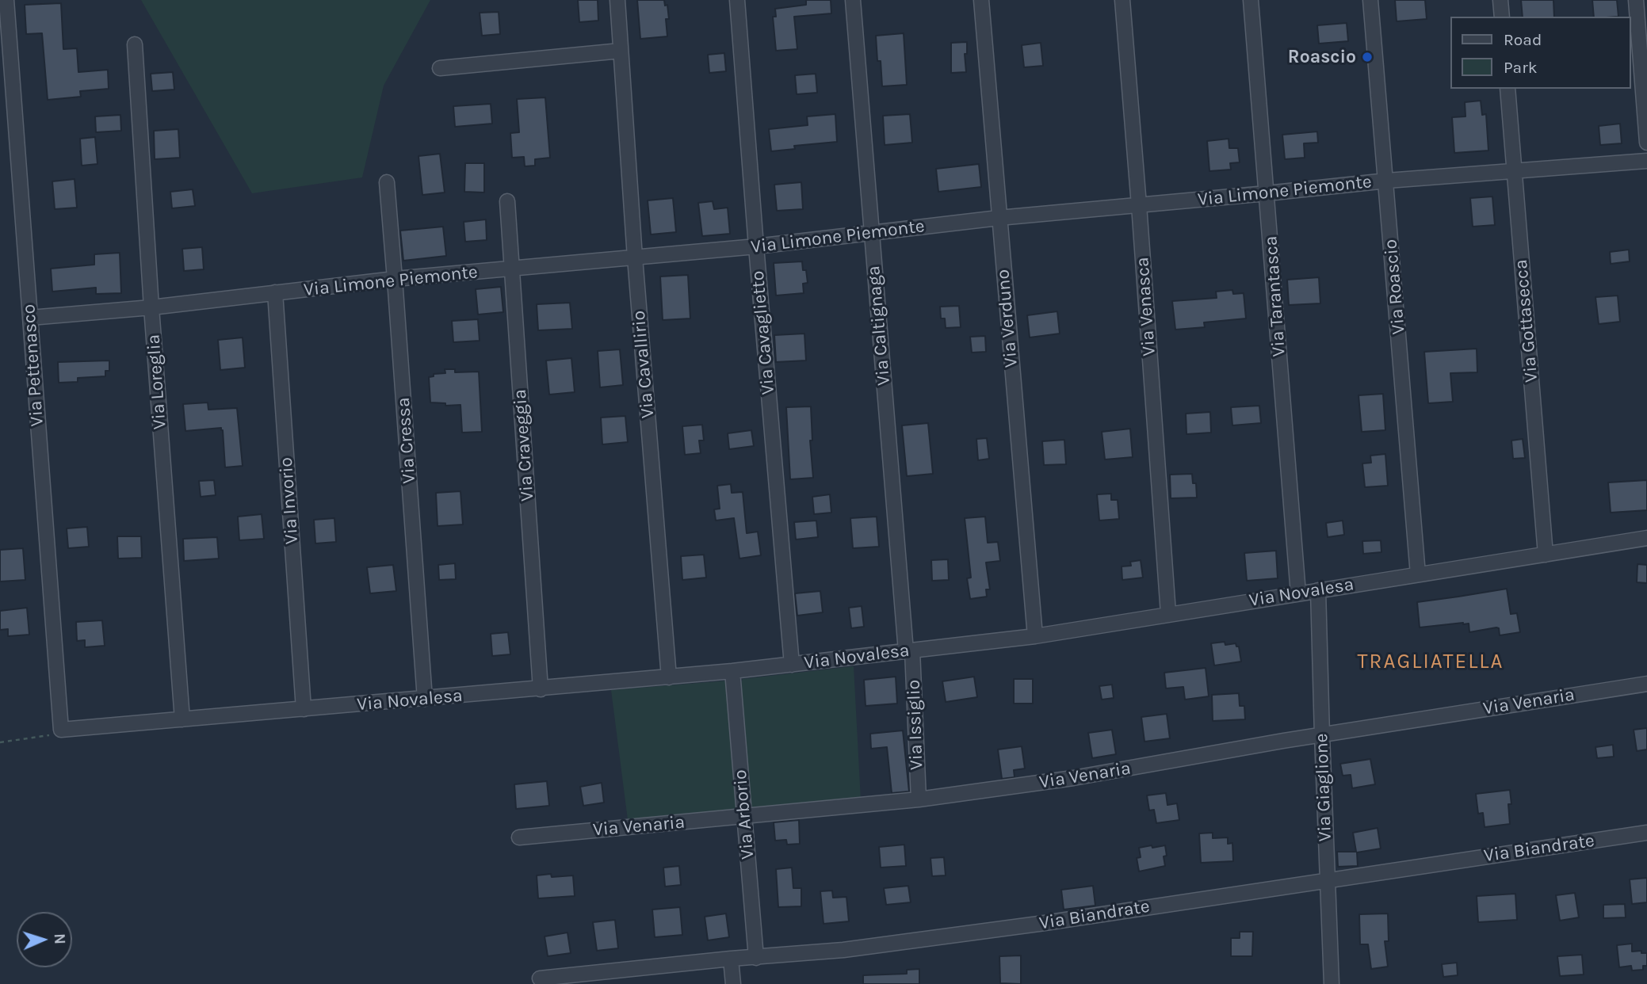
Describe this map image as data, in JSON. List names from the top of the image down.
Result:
{
  "streets": {
    "street": [
      "Via Limone Piemonte",
      "Via Roascio",
      "Via Tarantasca",
      "Via Venasca",
      "Via Verduno",
      "Via Gottasecca",
      "Via Caltignaga",
      "Via Cavaglietto",
      "Via Cavallirio",
      "Via Pettenasco",
      "Via Loreglia",
      "Via Cressa",
      "Via Craveggia",
      "Via Invorio",
      "Via Novalesa",
      "Via Venaria",
      "Via Issiglio",
      "Via Giaglione",
      "Via Arborio",
      "Via Biandrate"
    ]
  },
  "crossings": [
    ["Via Limone Piemonte", "Via Roascio"],
    ["Via Limone Piemonte", "Via Tarantasca"],
    ["Via Limone Piemonte", "Via Venasca"],
    ["Via Limone Piemonte", "Via Verduno"],
    ["Via Limone Piemonte", "Via Gottasecca"],
    ["Via Limone Piemonte", "Via Caltignaga"],
    ["Via Limone Piemonte", "Via Cavaglietto"],
    ["Via Limone Piemonte", "Via Cavallirio"],
    ["Via Limone Piemonte", "Via Pettenasco"],
    ["Via Limone Piemonte", "Via Loreglia"],
    ["Via Limone Piemonte", "Via Cressa"],
    ["Via Limone Piemonte", "Via Craveggia"],
    ["Via Limone Piemonte", "Via Invorio"],
    ["Via Roascio", "Via Novalesa"],
    ["Via Tarantasca", "Via Novalesa"],
    ["Via Venasca", "Via Novalesa"],
    ["Via Verduno", "Via Novalesa"],
    ["Via Gottasecca", "Via Novalesa"],
    ["Via Caltignaga", "Via Novalesa"],
    ["Via Caltignaga", "Via Issiglio"],
    ["Via Cavaglietto", "Via Novalesa"],
    ["Via Cavallirio", "Via Novalesa"],
    ["Via Pettenasco", "Via Novalesa"],
    ["Via Loreglia", "Via Novalesa"],
    ["Via Cressa", "Via Novalesa"],
    ["Via Craveggia", "Via Novalesa"],
    ["Via Invorio", "Via Novalesa"],
    ["Via Novalesa", "Via Issiglio"],
    ["Via Novalesa", "Via Giaglione"],
    ["Via Novalesa", "Via Arborio"],
    ["Via Venaria", "Via Issiglio"],
    ["Via Venaria", "Via Giaglione"],
    ["Via Venaria", "Via Arborio"],
    ["Via Giaglione", "Via Biandrate"],
    ["Via Arborio", "Via Biandrate"]
  ],
  "districts": ["TRAGLIATELLA"],
  "places": ["Roascio"],
  "legend": ["Road", "Park"],
  "north": "right"
}
